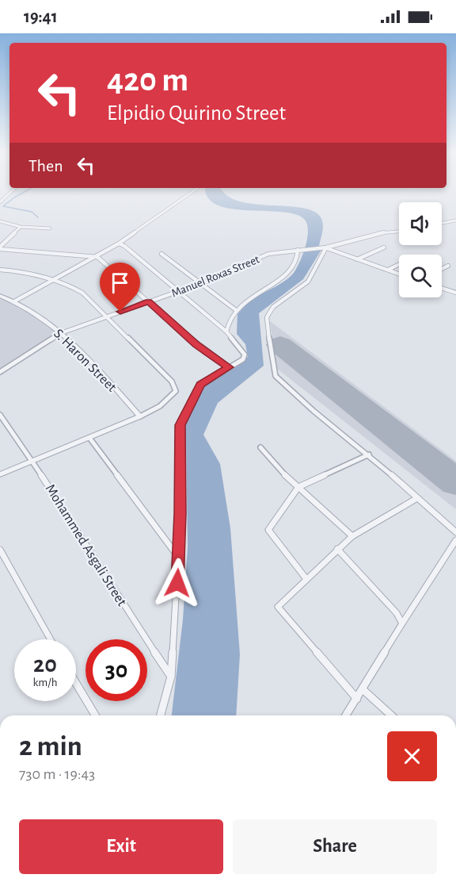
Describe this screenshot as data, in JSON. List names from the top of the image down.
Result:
{
  "streets": {
    "street": ["Manuel Roxas Street", "S. Haron Street", "Mohammed Asgali Street"]
  },
  "crossings": [
    ["Manuel Roxas Street", "S. Haron Street"]
  ],
  "page": {
    "status": "19:41",
    "turn": ["420 m", "Elpidio Quirino Street"],
    "then": "Then",
    "speed": "20 km/h",
    "limit": "30",
    "heading": ["2 min", "730 m · 19:43"],
    "buttons": ["Exit", "Share"]
  }
}
